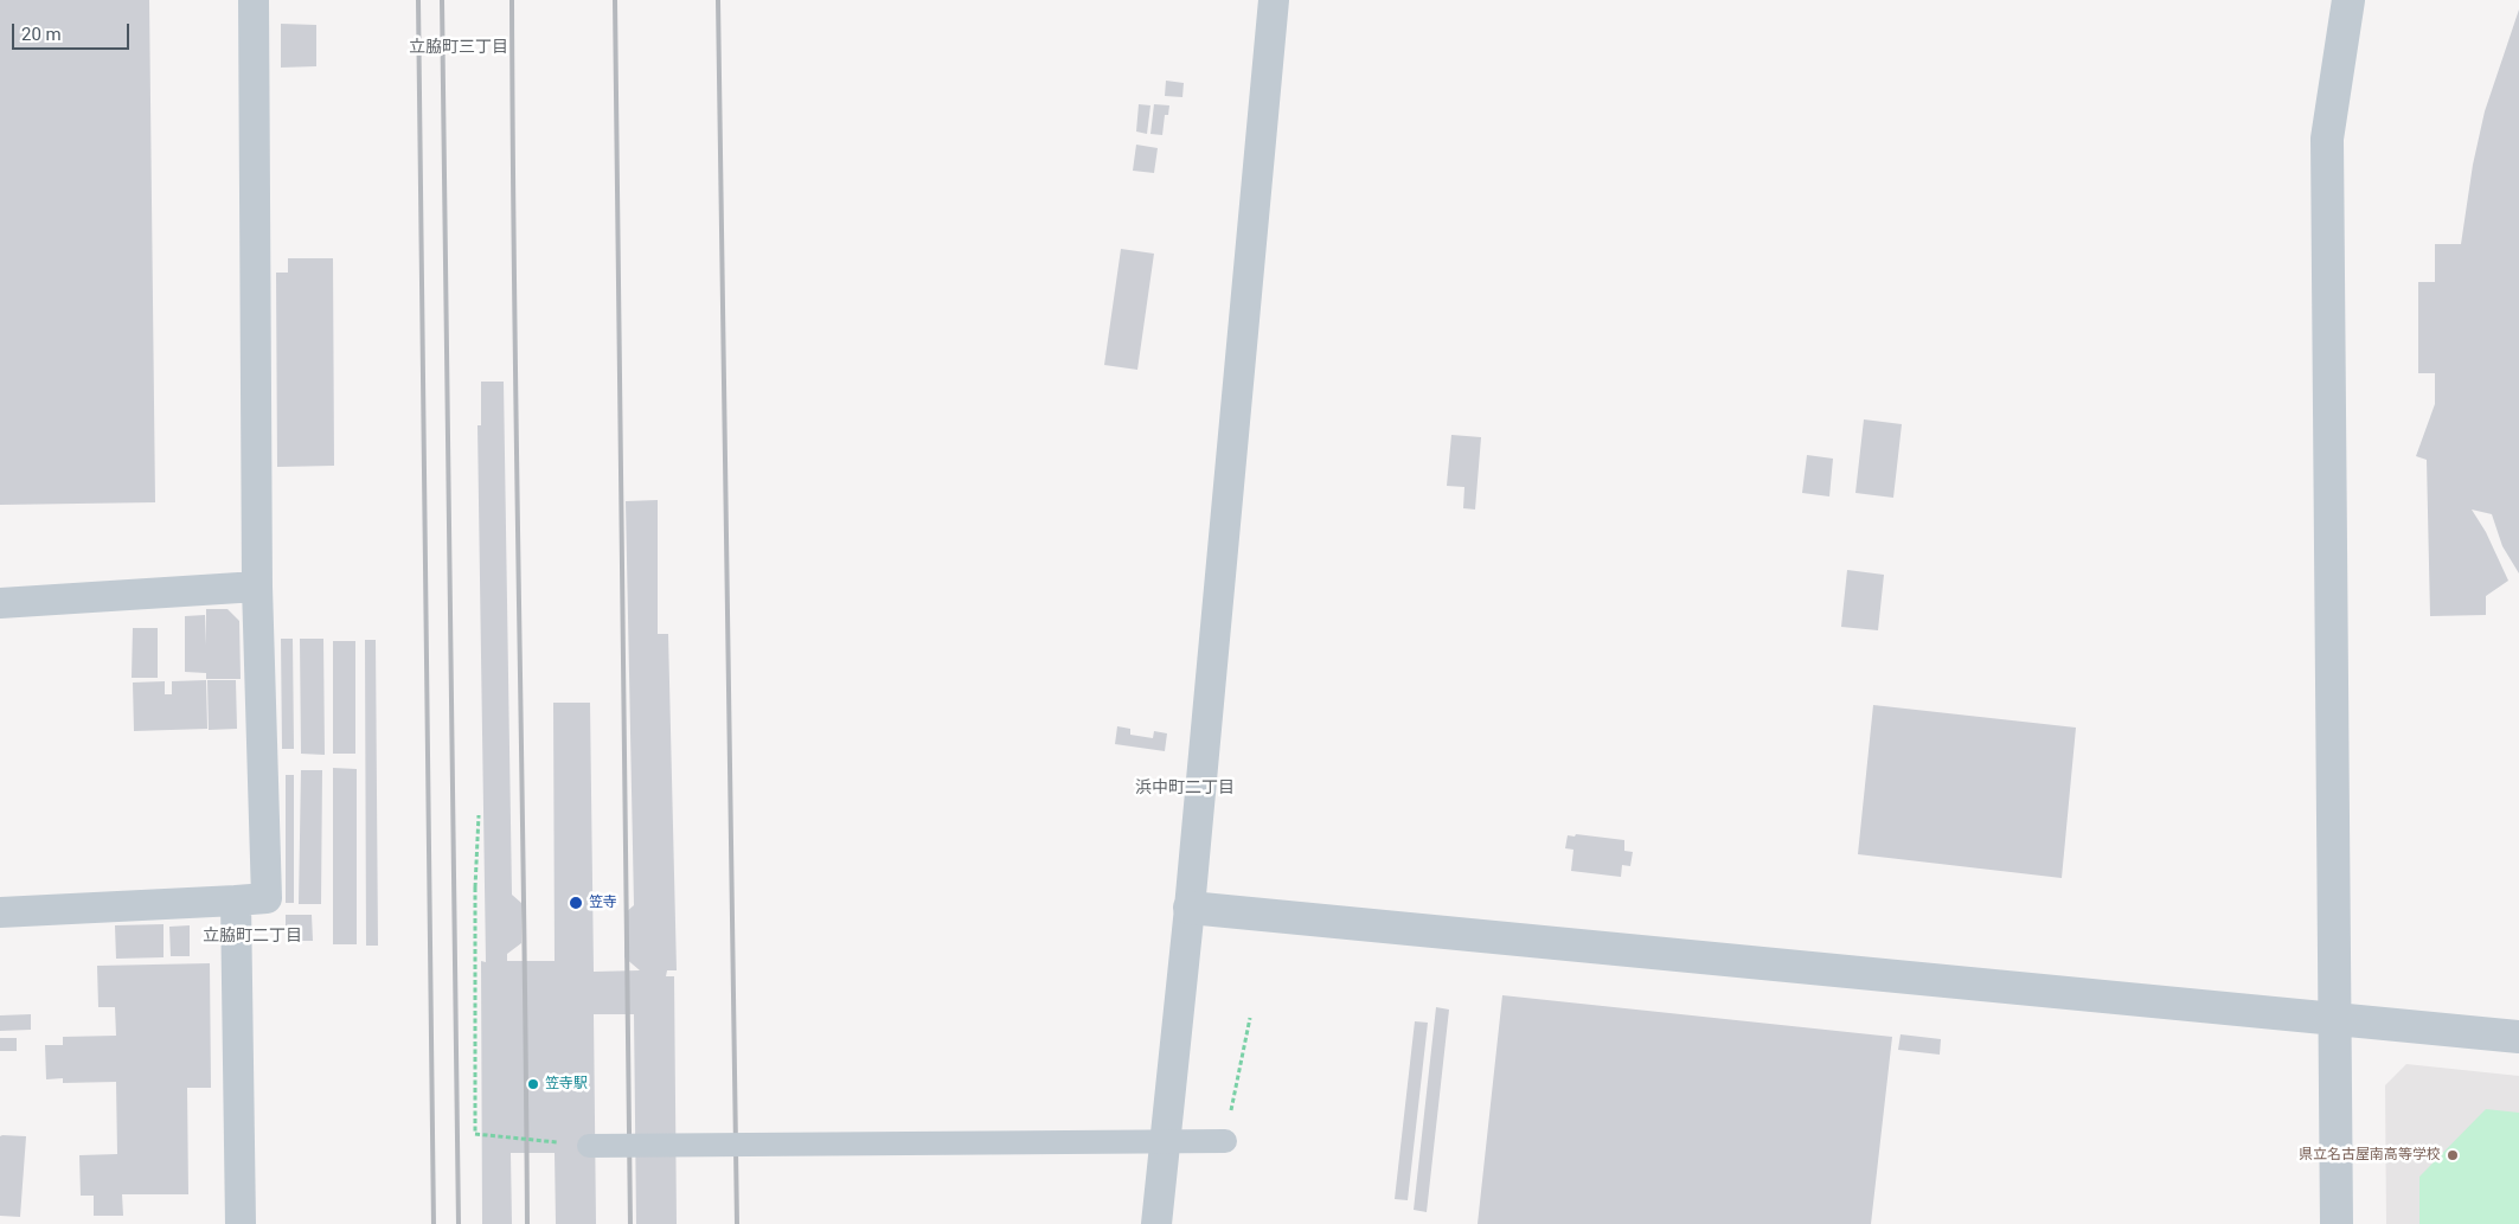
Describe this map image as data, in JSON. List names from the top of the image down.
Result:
{
  "districts": ["立脇町三丁目", "浜中町二丁目", "立脇町二丁目"],
  "places": ["笠寺", "笠寺駅", "県立名古屋南高等学校"],
  "scale_bar": "20 m"
}
